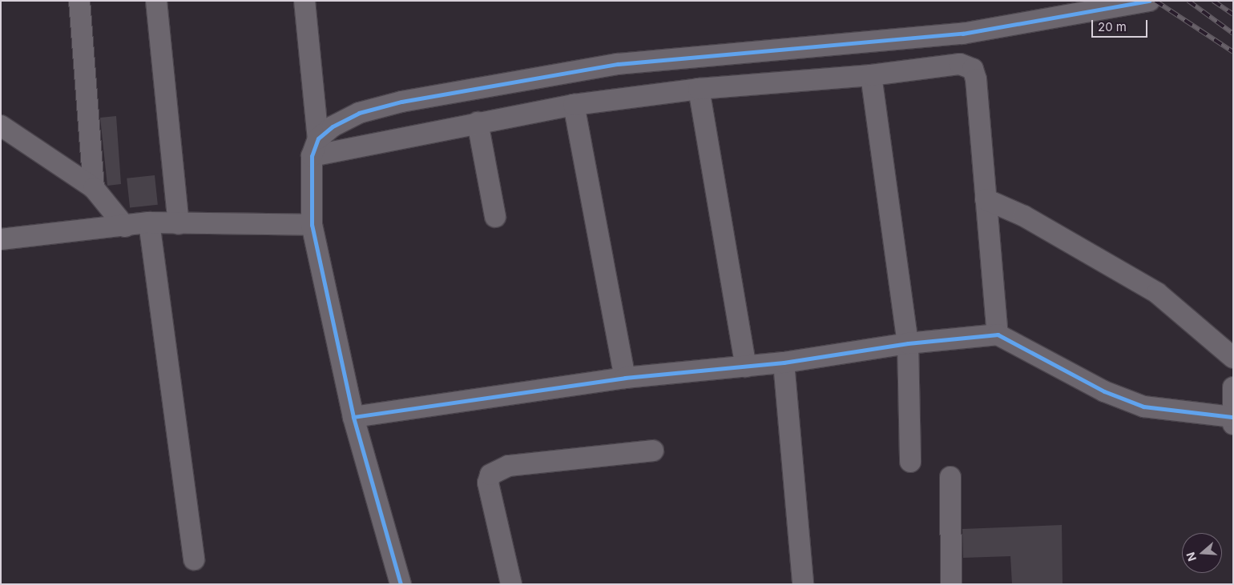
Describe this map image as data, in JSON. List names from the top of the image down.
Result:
{
  "scale_bar": "20 m",
  "north": "left"
}
